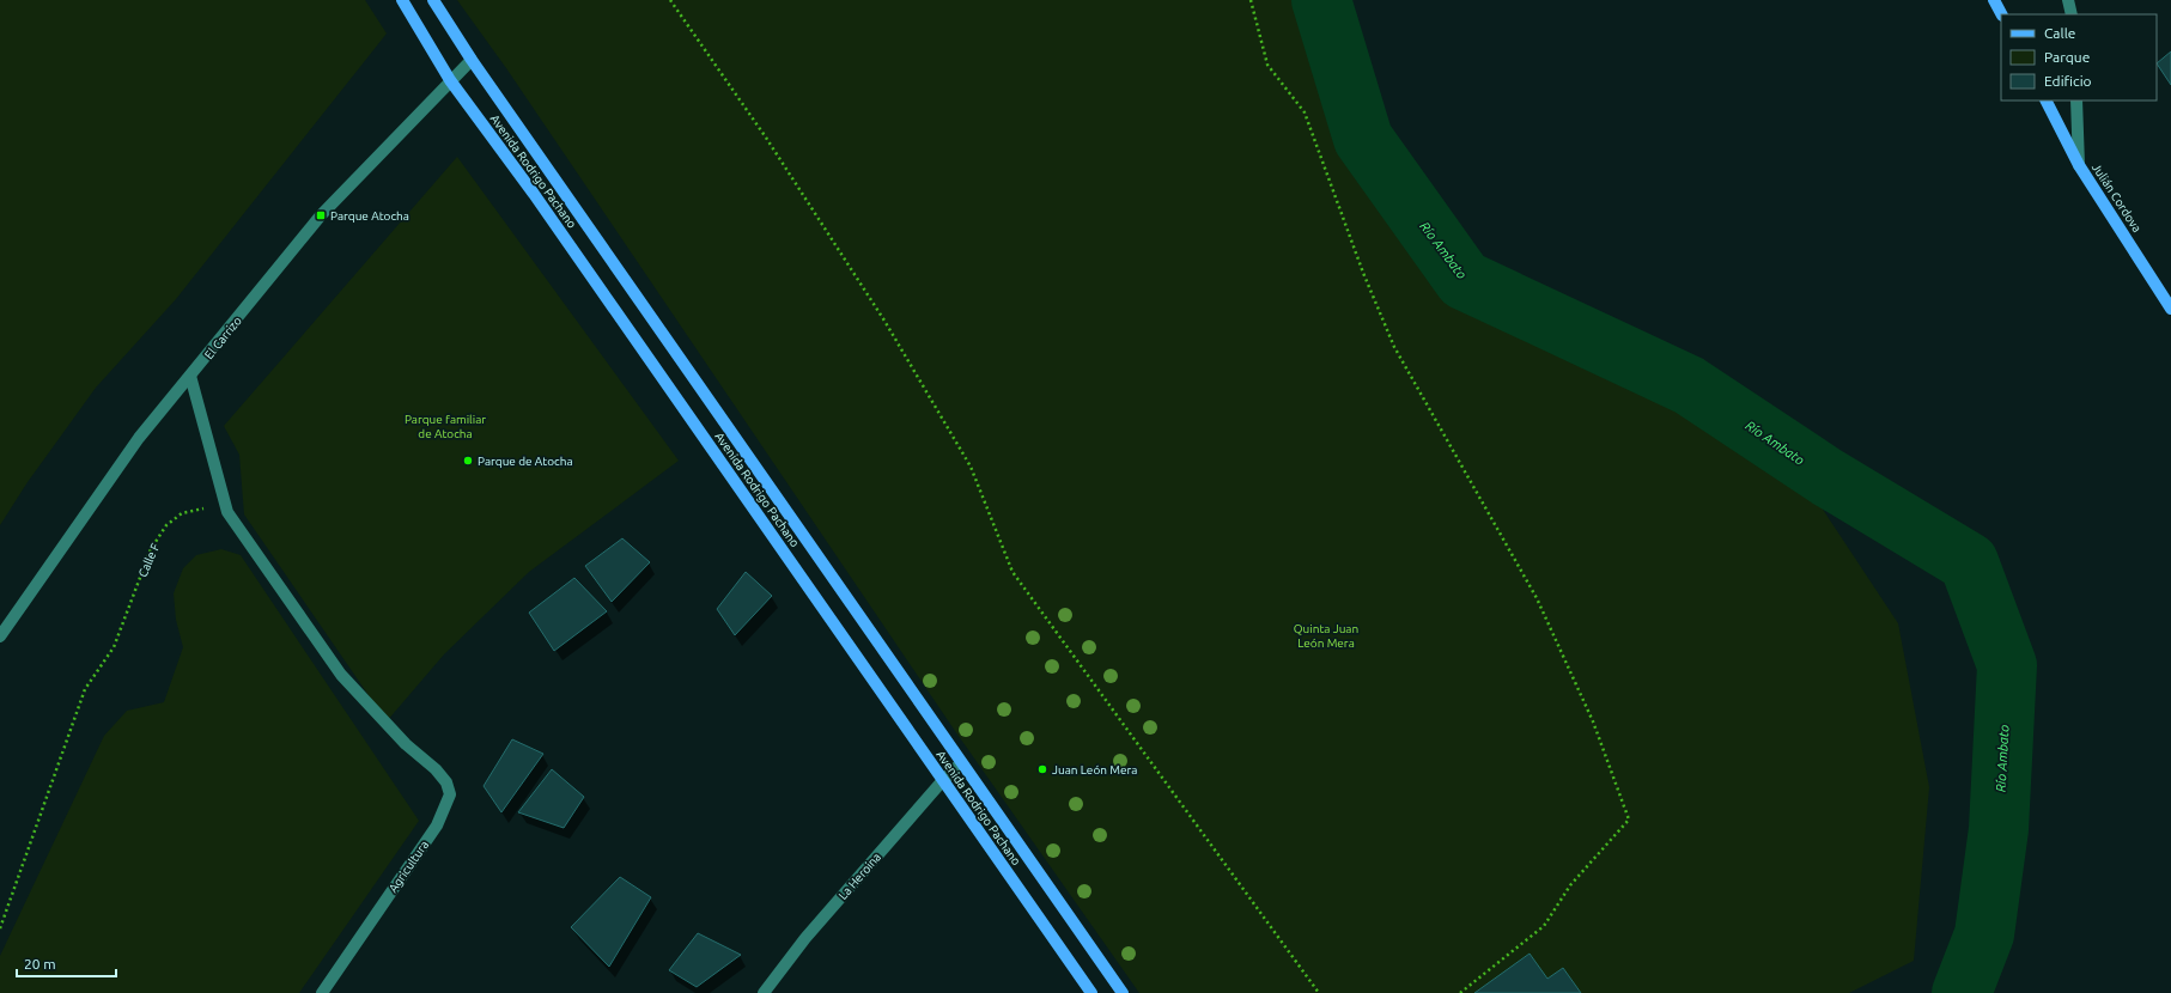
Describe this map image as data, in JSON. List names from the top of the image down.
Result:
{
  "streets": {
    "main road": ["Avenida Rodrigo Pachano", "Julián Cordova"],
    "street": ["El Carrizo", "Agricultura", "La Heroina"],
    "path": ["Calle F"]
  },
  "crossings": [
    ["Avenida Rodrigo Pachano", "El Carrizo"],
    ["Avenida Rodrigo Pachano", "La Heroina"],
    ["Calle F", "Agricultura"]
  ],
  "water": ["Río Ambato"],
  "parks": ["Parque familiar de Atocha", "Quinta Juan León Mera"],
  "places": {
    "transit": ["Parque Atocha"],
    "other": ["Parque de Atocha", "Juan León Mera"]
  },
  "legend": ["Calle", "Parque", "Edificio"],
  "scale_bar": "20 m"
}
